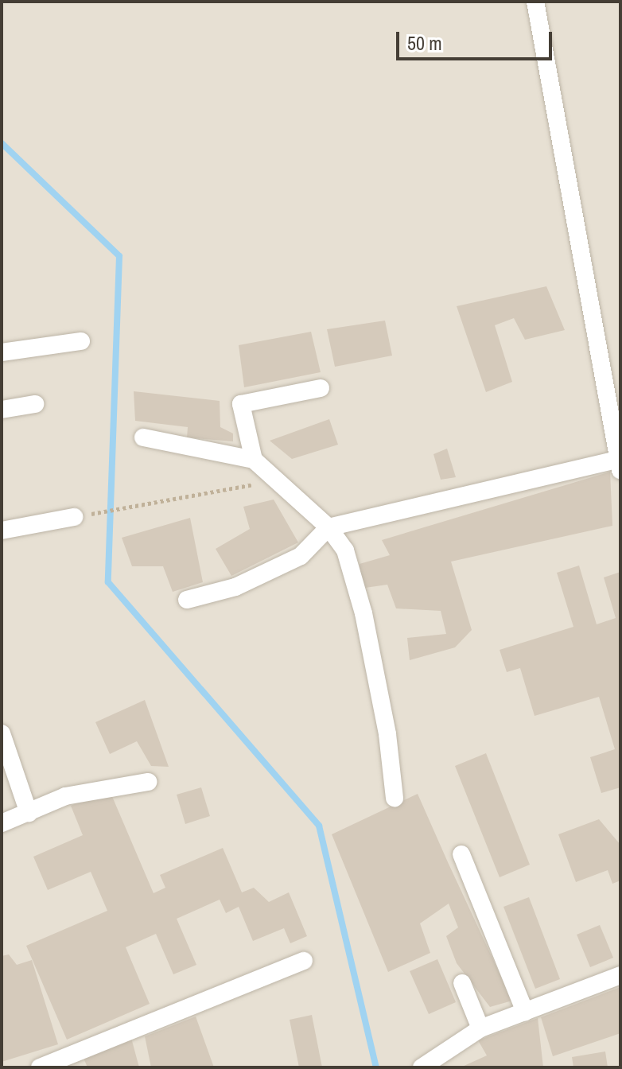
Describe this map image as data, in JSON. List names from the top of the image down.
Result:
{
  "scale_bar": "50 m"
}
